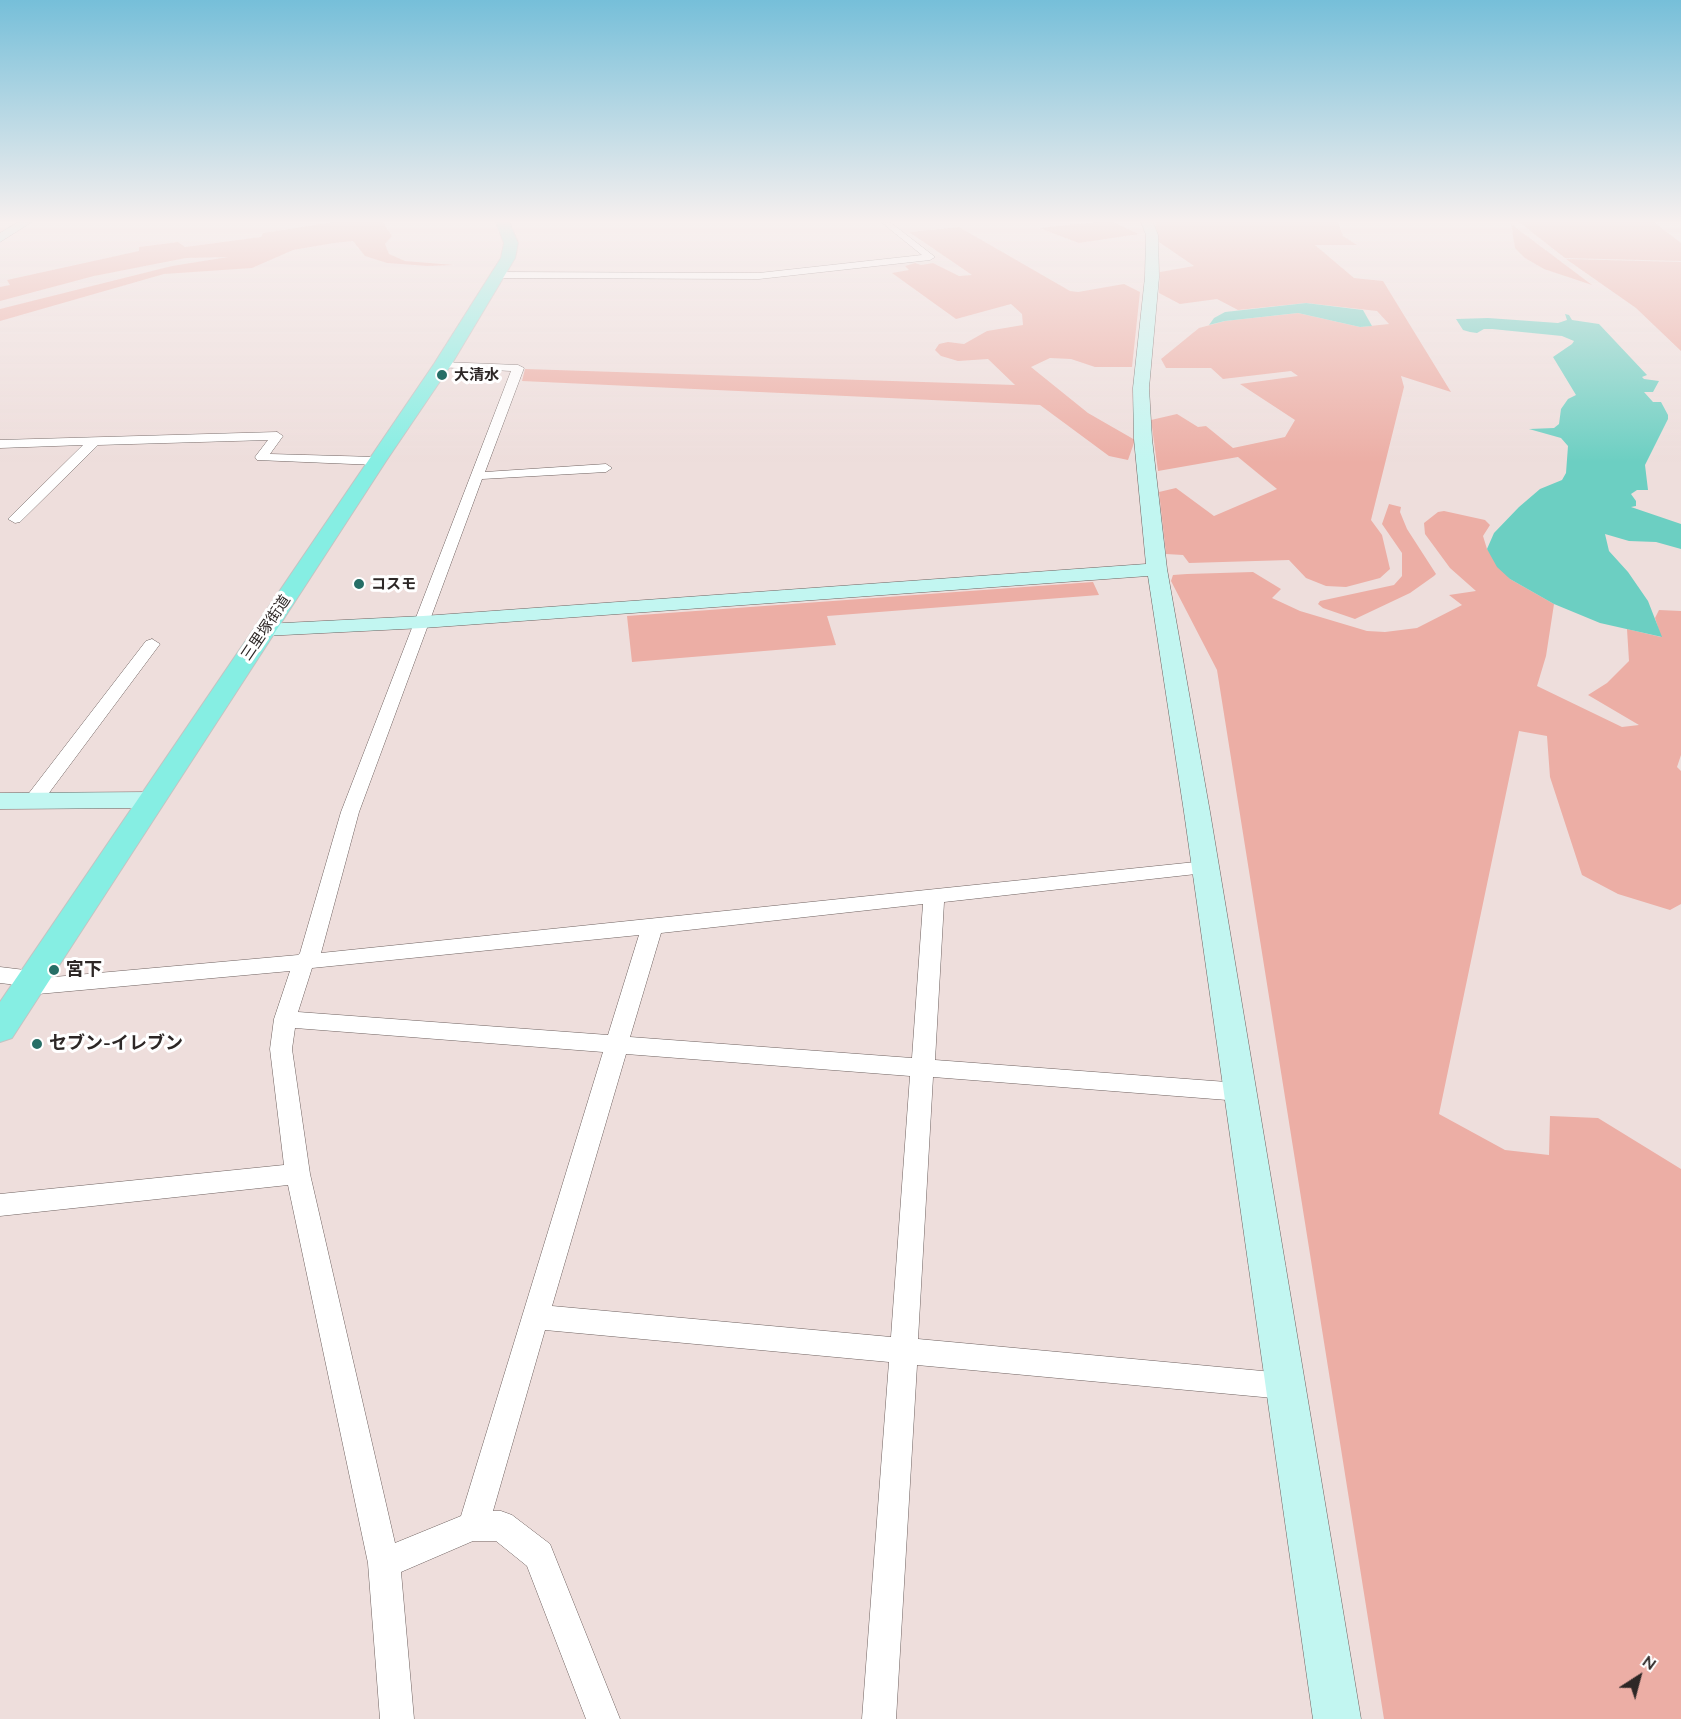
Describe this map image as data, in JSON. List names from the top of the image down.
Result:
{
  "streets": {
    "main road": ["三里塚街道"]
  },
  "places": [
    "大清水",
    "コスモ",
    "宮下",
    "セブン-イレブン"
  ],
  "north": "top right"
}
